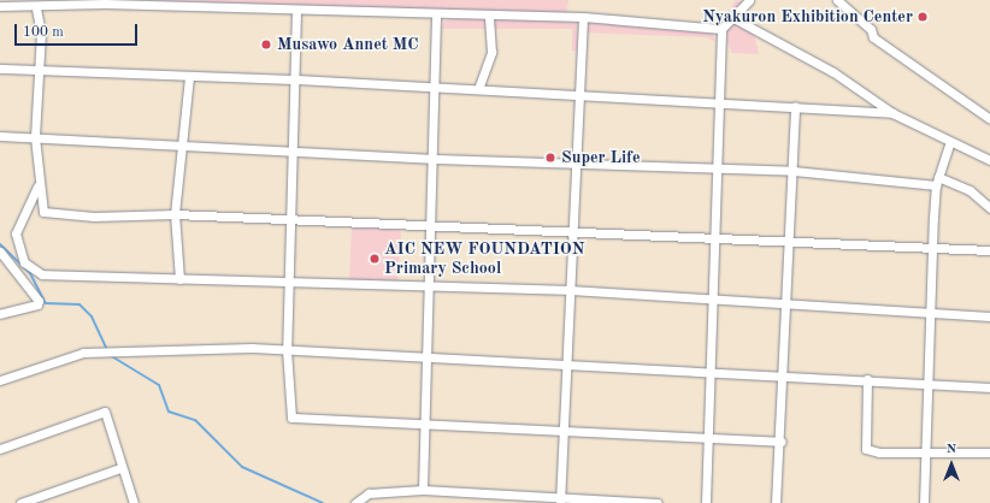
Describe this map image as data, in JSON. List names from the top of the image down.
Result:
{
  "places": [
    "Nyakuron Exhibition Center",
    "Musawo Annet MC",
    "Super Life",
    "AIC NEW FOUNDATION Primary School"
  ],
  "scale_bar": "100 m",
  "north": "top"
}
